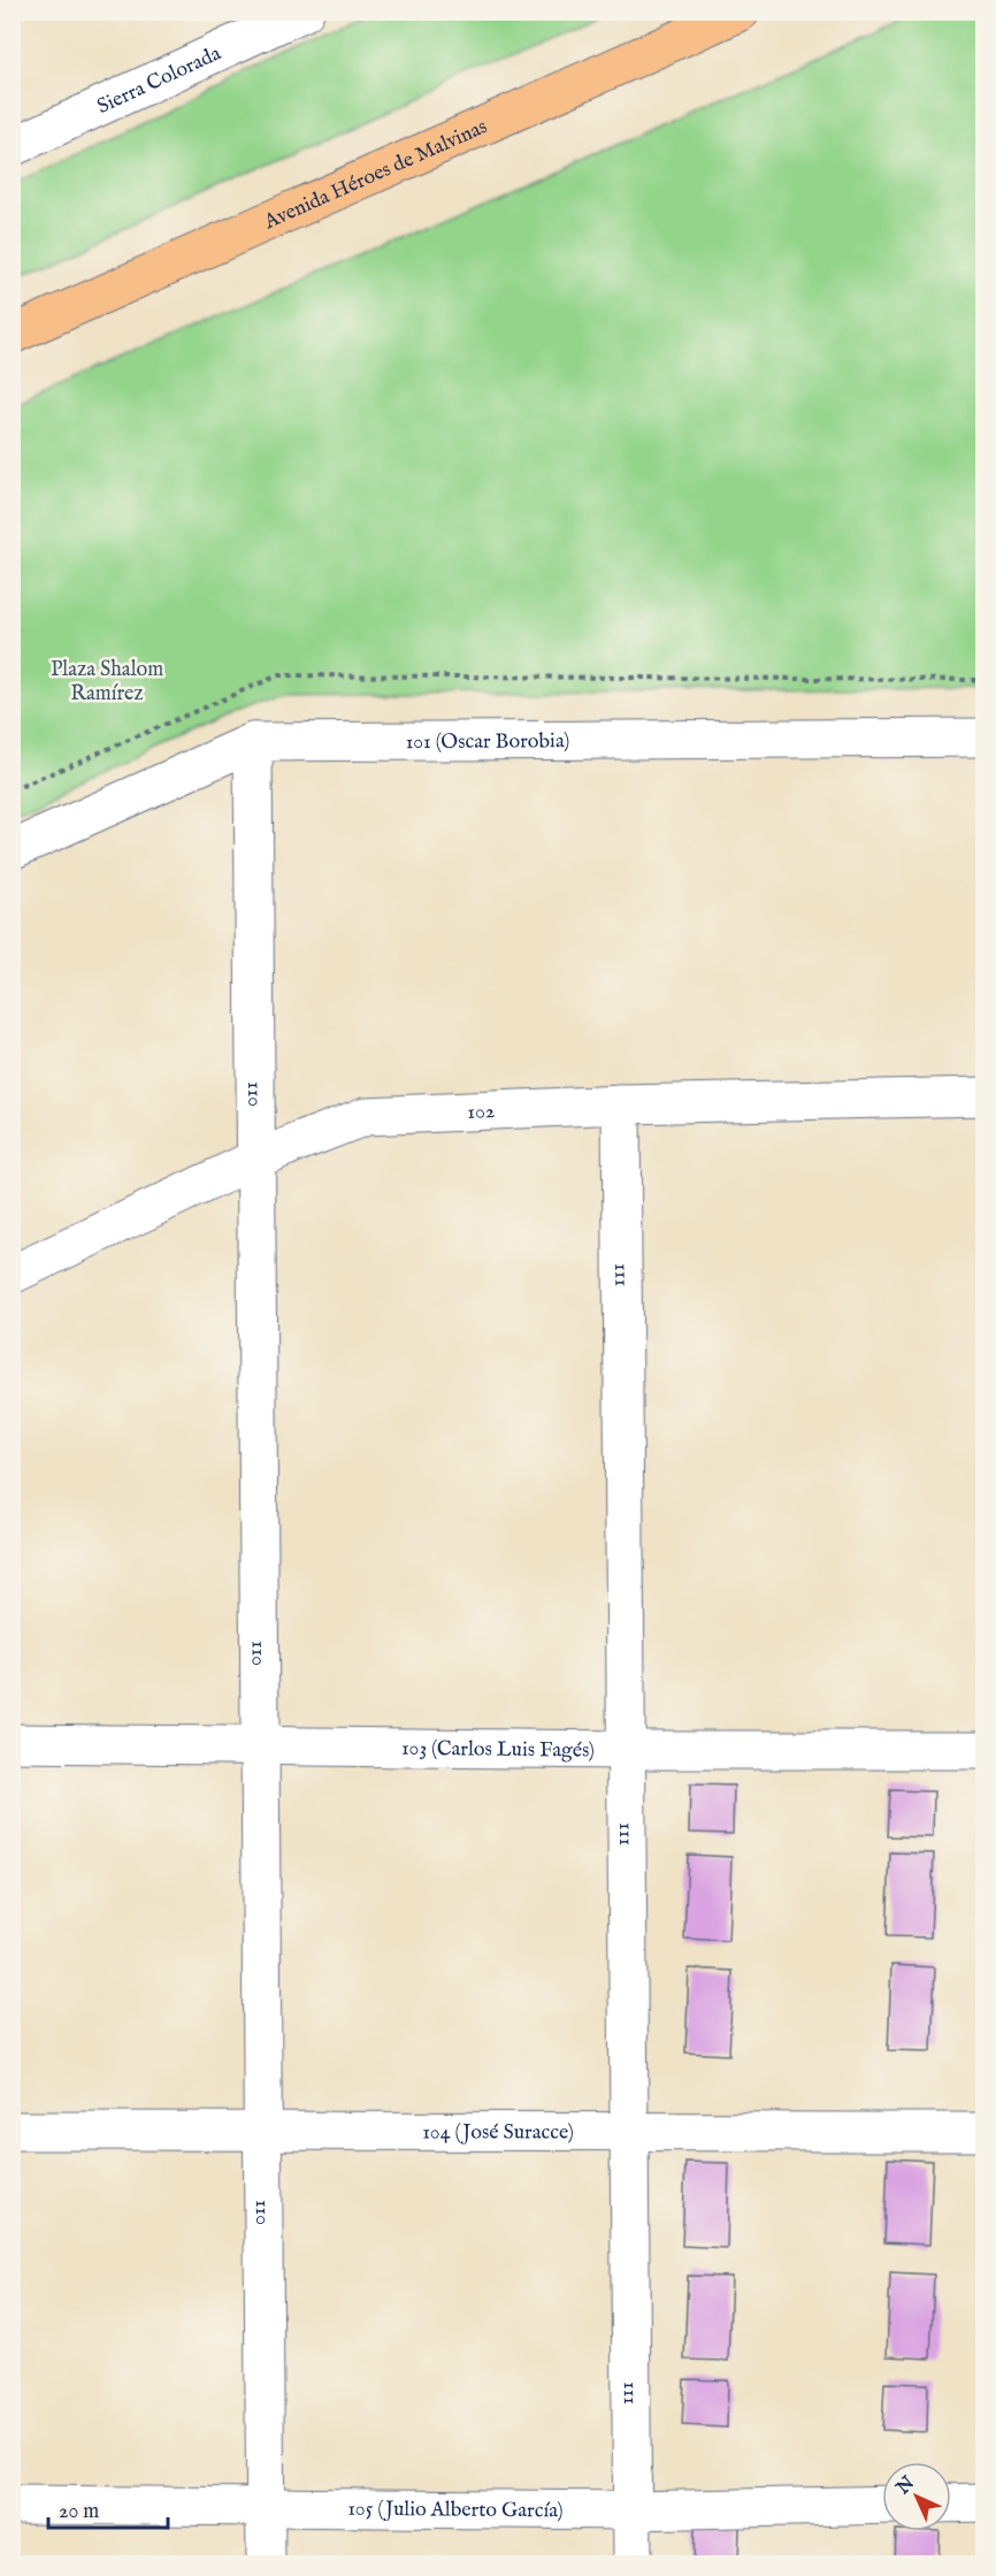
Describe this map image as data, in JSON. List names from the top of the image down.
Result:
{
  "streets": {
    "main road": ["Avenida Héroes de Malvinas"],
    "street": [
      "Sierra Colorada",
      "101 (Oscar Borobia)",
      "110",
      "102",
      "111",
      "103 (Carlos Luis Fagés)",
      "104 (José Suracce)",
      "105 (Julio Alberto García)"
    ]
  },
  "crossings": [
    ["101 (Oscar Borobia)", "110"],
    ["110", "102"],
    ["110", "103 (Carlos Luis Fagés)"],
    ["110", "104 (José Suracce)"],
    ["110", "105 (Julio Alberto García)"],
    ["102", "111"],
    ["111", "103 (Carlos Luis Fagés)"],
    ["111", "104 (José Suracce)"],
    ["111", "105 (Julio Alberto García)"]
  ],
  "parks": ["Plaza Shalom Ramírez"],
  "scale_bar": "20 m",
  "north": "top left"
}
